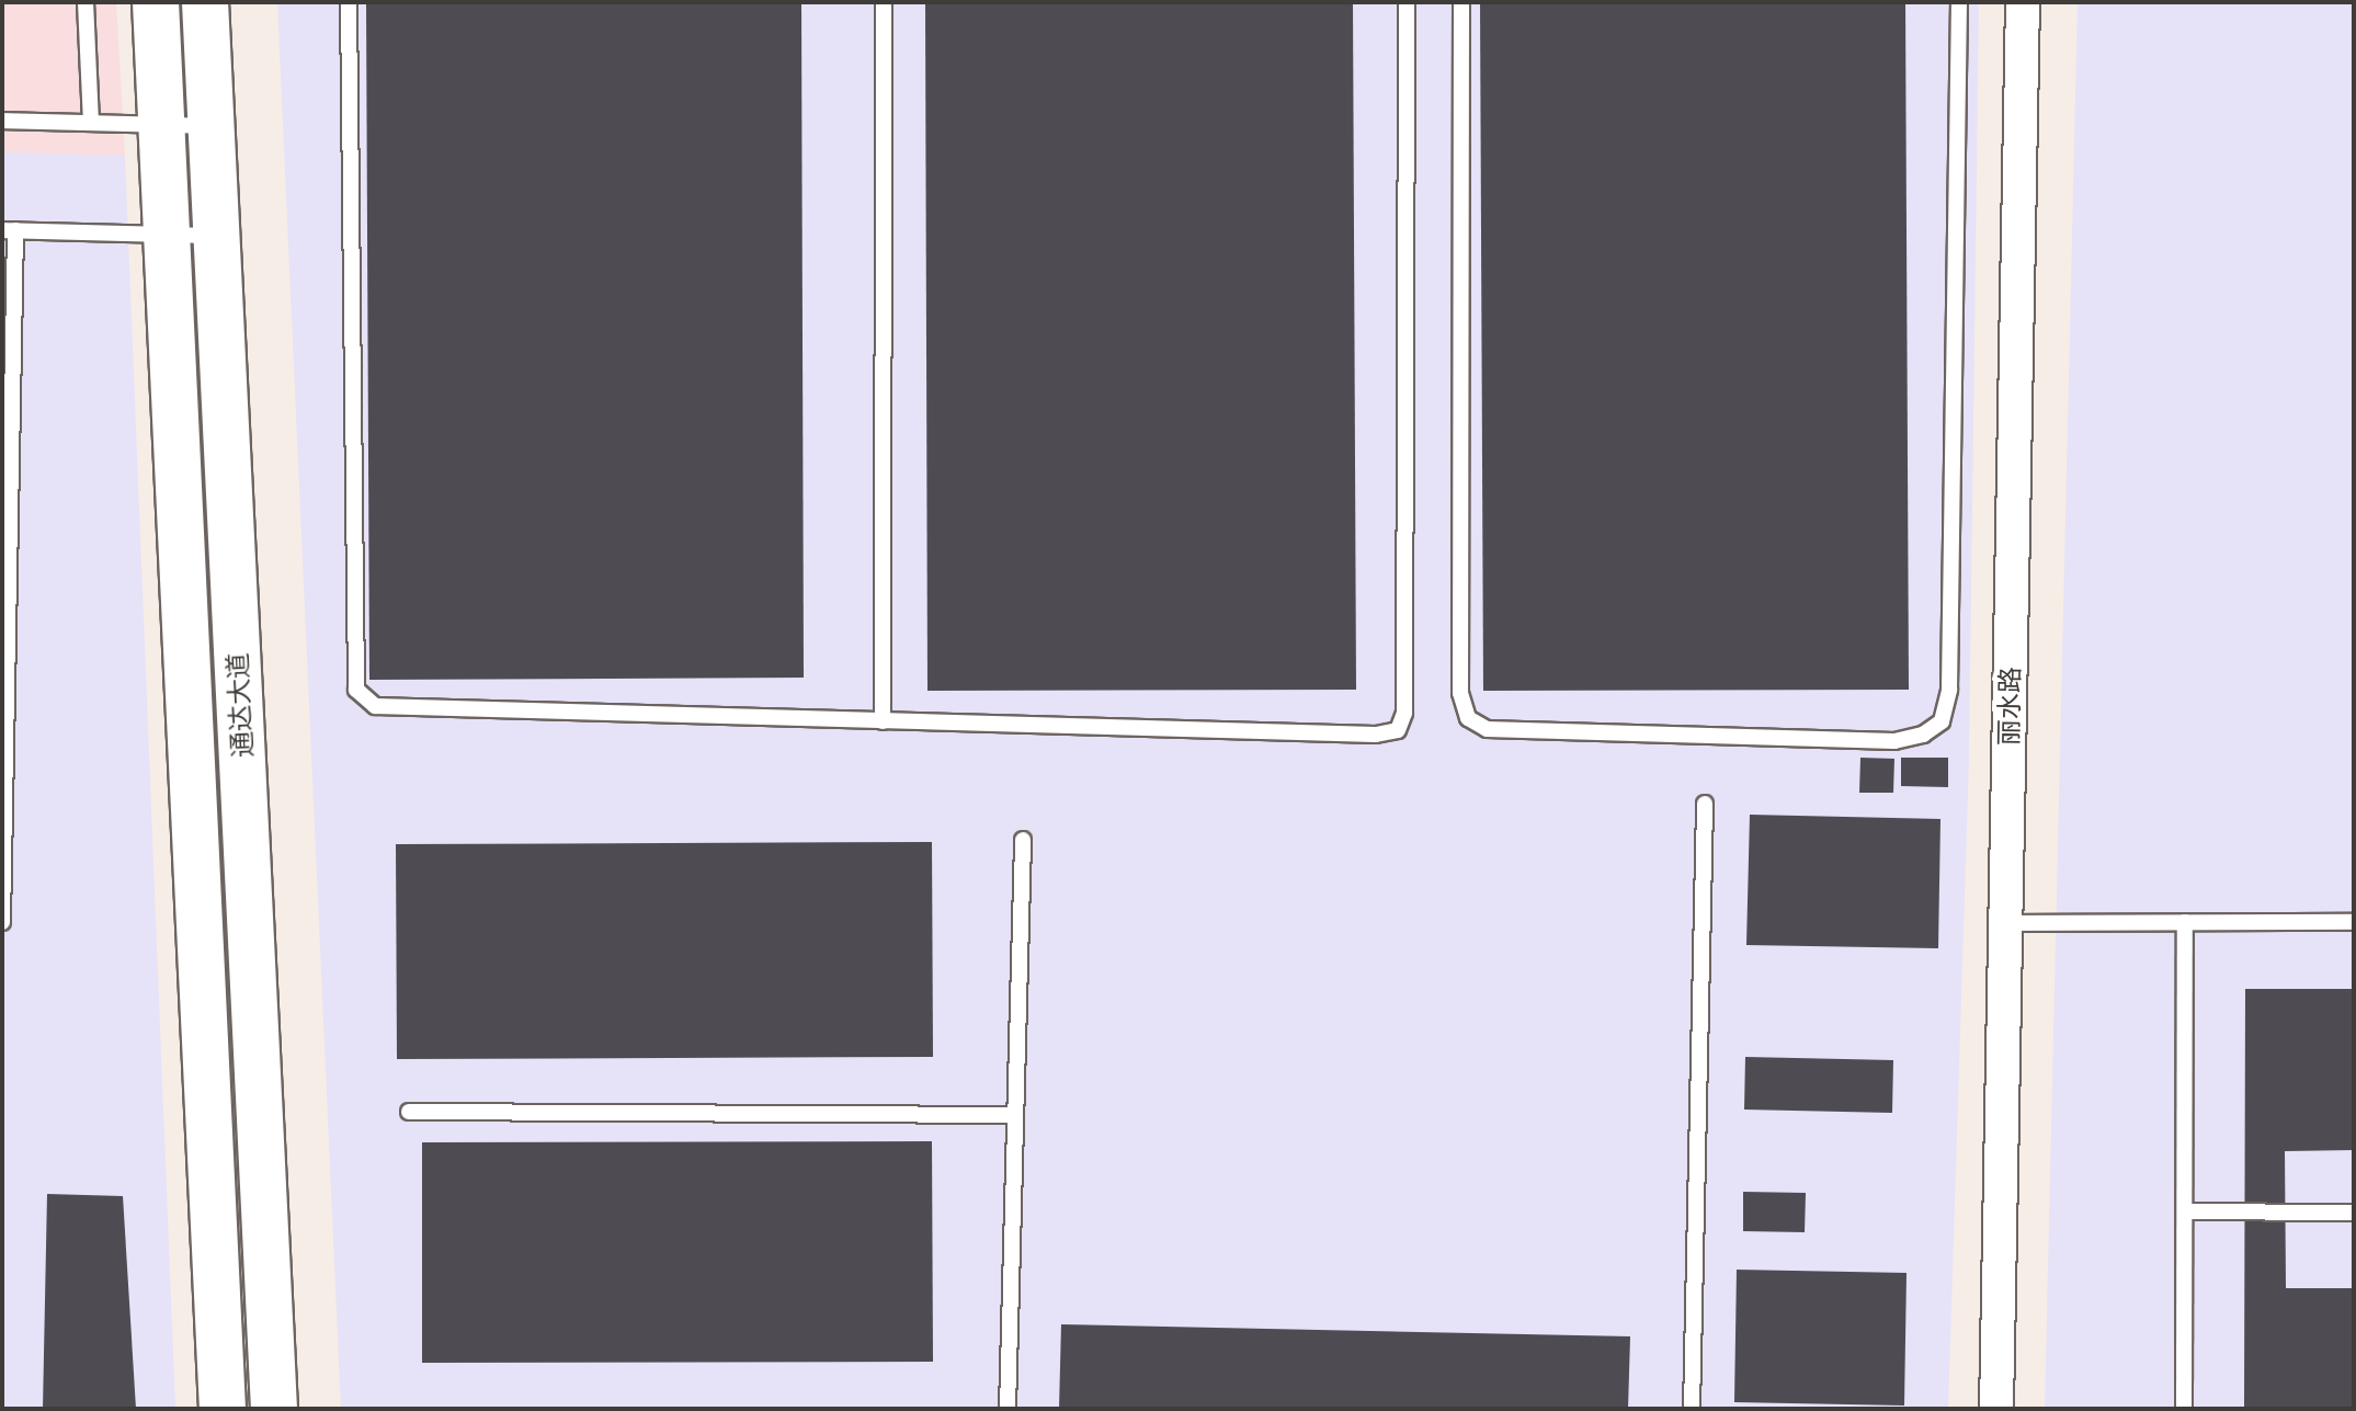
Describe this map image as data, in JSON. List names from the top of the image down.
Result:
{
  "streets": {
    "main road": ["通达大道"],
    "street": ["丽水路"]
  }
}
